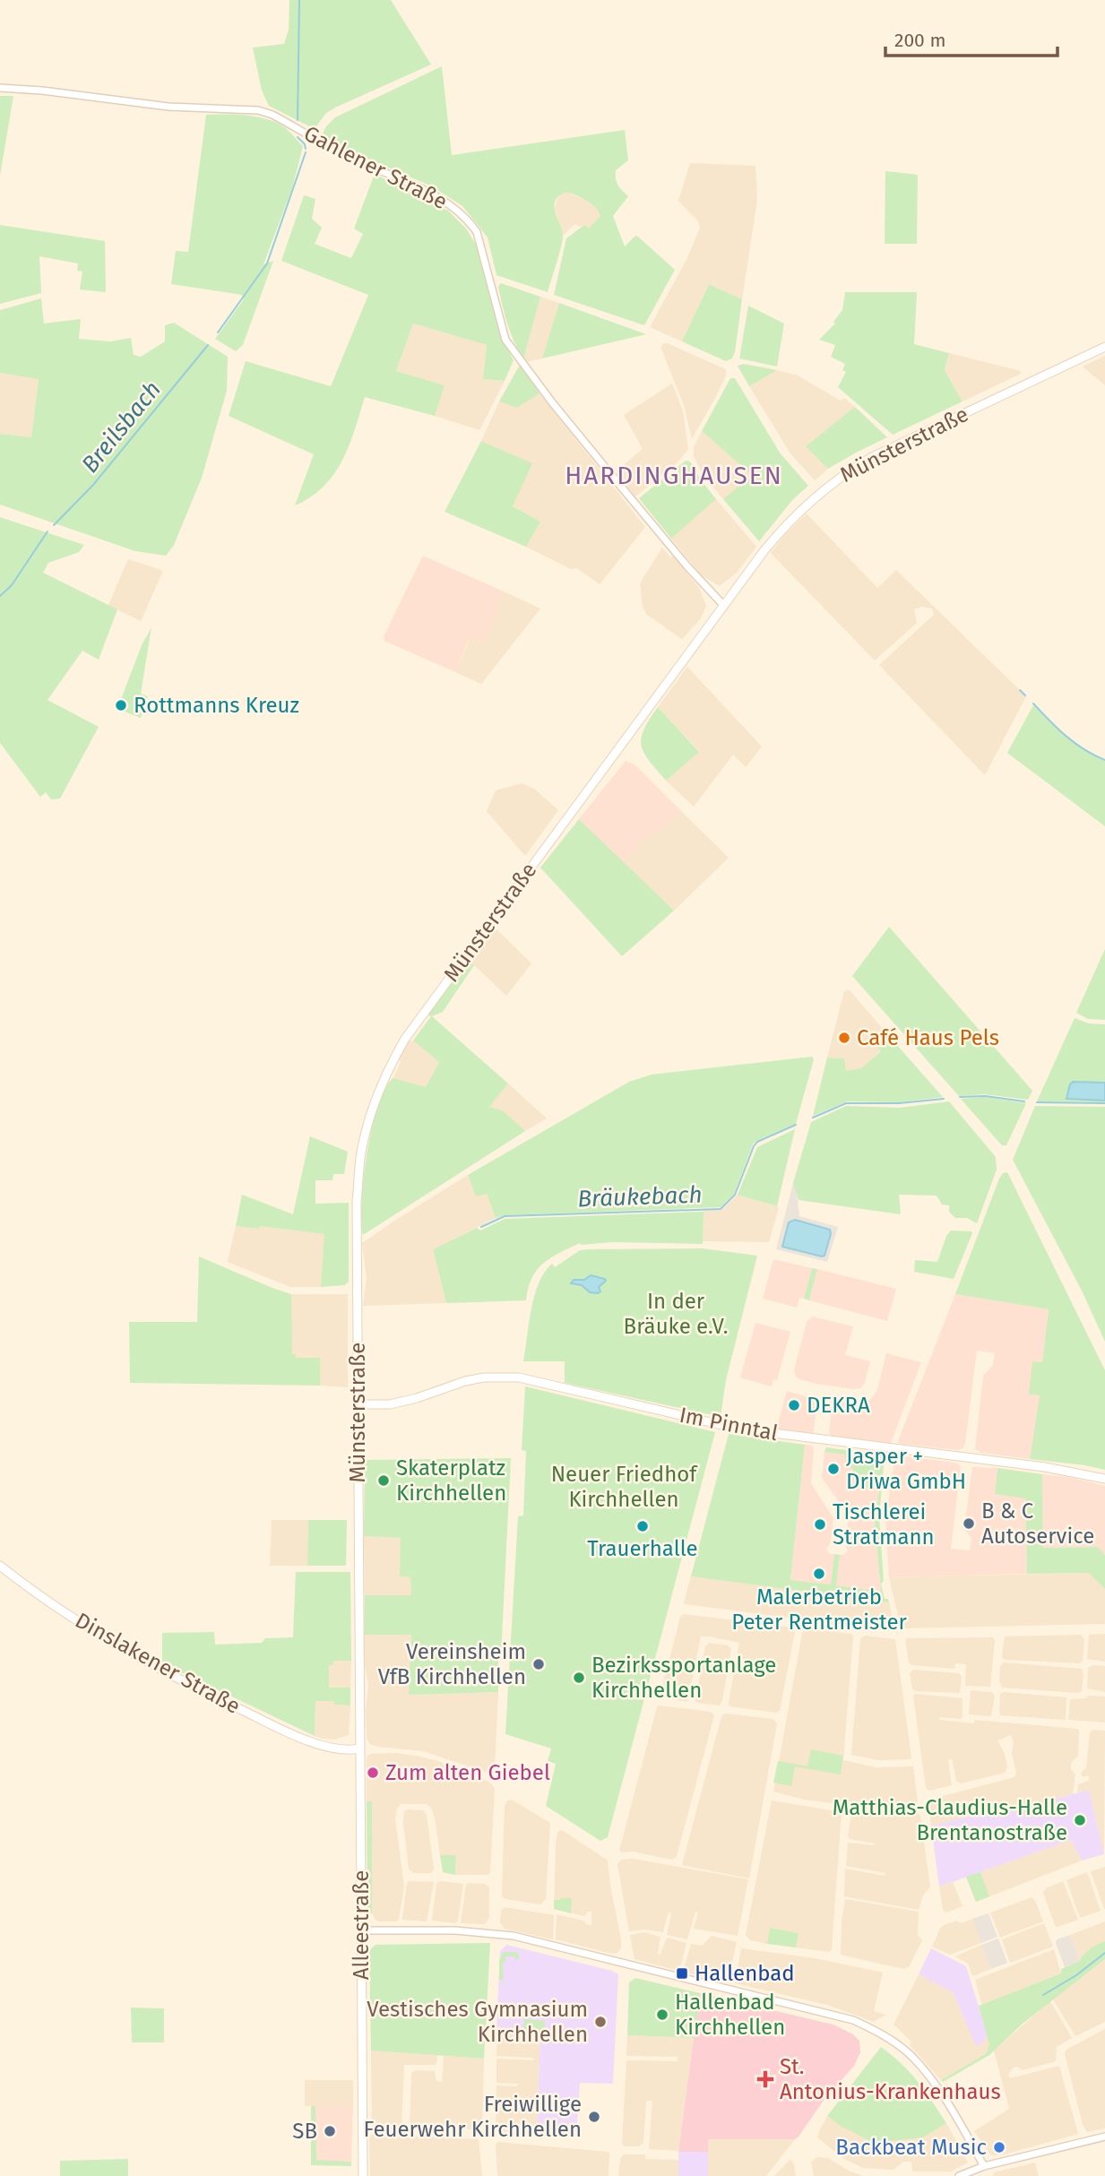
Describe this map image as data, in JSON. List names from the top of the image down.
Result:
{
  "streets": {
    "main road": [
      "Münsterstraße",
      "Im Pinntal",
      "Dinslakener Straße",
      "Alleestraße"
    ],
    "street": ["Gahlener Straße"]
  },
  "crossings": [
    ["Gahlener Straße", "Münsterstraße"],
    ["Münsterstraße", "Im Pinntal"],
    ["Münsterstraße", "Dinslakener Straße"],
    ["Münsterstraße", "Alleestraße"],
    ["Dinslakener Straße", "Alleestraße"]
  ],
  "districts": ["HARDINGHAUSEN"],
  "water": ["Breilsbach", "Bräukebach"],
  "parks": ["In der Bräuke e.V.", "Neuer Friedhof Kirchhellen"],
  "places": {
    "other": [
      "Rottmanns Kreuz",
      "Café Haus Pels",
      "DEKRA",
      "Jasper + Driwa GmbH",
      "Skaterplatz Kirchhellen",
      "B & C Autoservice",
      "Tischlerei Stratmann",
      "Trauerhalle",
      "Malerbetrieb Peter Rentmeister",
      "Vereinsheim VfB Kirchhellen",
      "Bezirkssportanlage Kirchhellen",
      "Zum alten Giebel",
      "Matthias-Claudius-Halle Brentanostraße",
      "Hallenbad Kirchhellen",
      "Vestisches Gymnasium Kirchhellen",
      "Freiwillige Feuerwehr Kirchhellen",
      "SB",
      "Backbeat Music"
    ],
    "transit": ["Hallenbad"],
    "health": ["St. Antonius-Krankenhaus"]
  },
  "scale_bar": "200 m"
}
